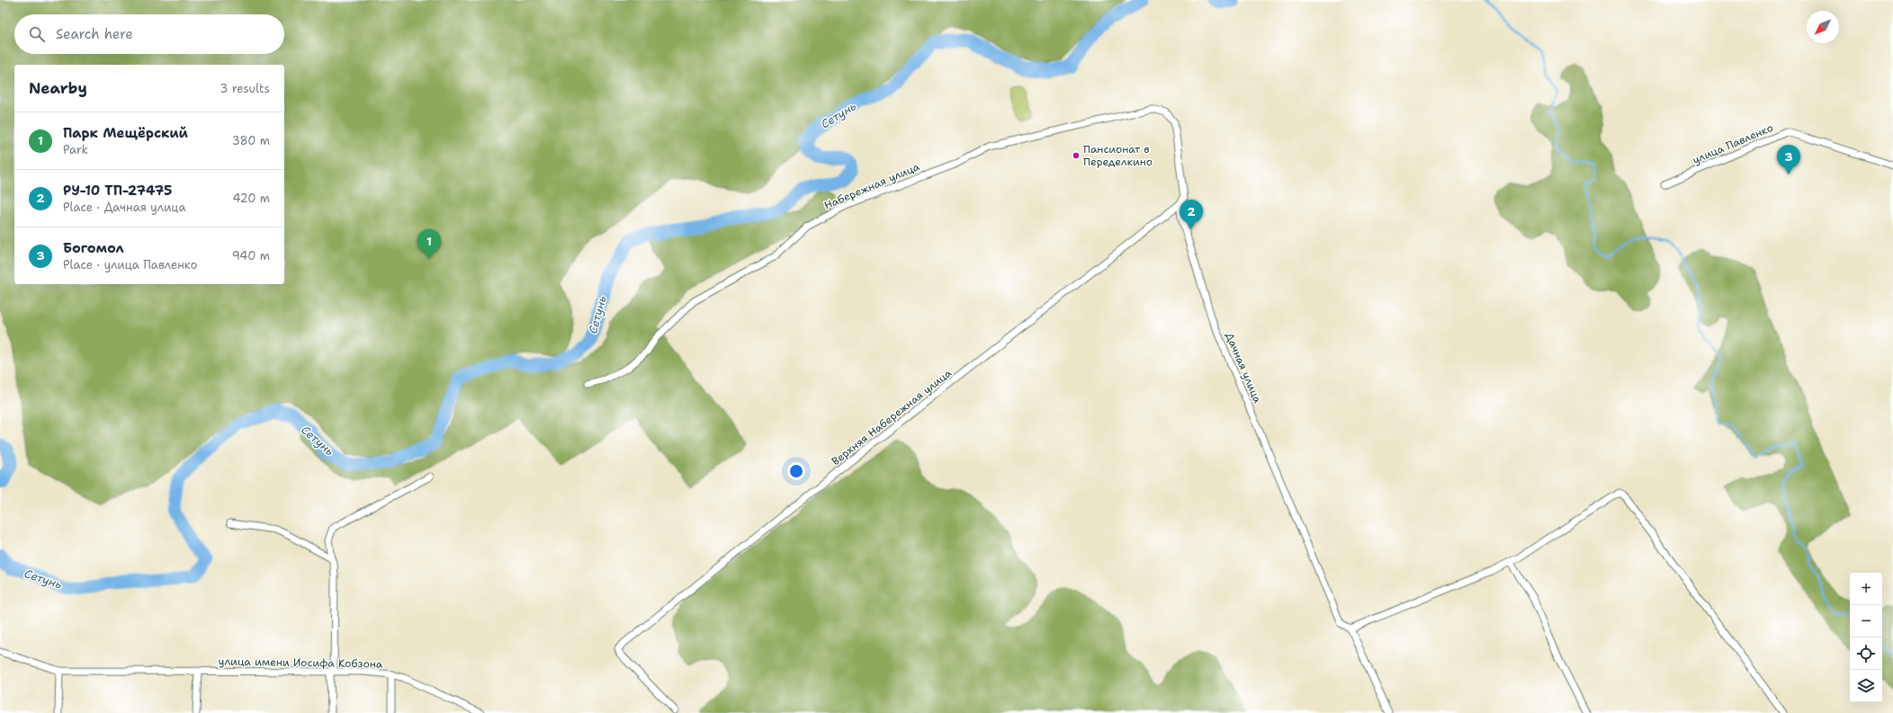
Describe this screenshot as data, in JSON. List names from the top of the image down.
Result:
{
  "streets": {
    "street": [
      "улица Павленко",
      "Набережная улица",
      "Дачная улица",
      "Верхняя Набережная улица",
      "улица имени Иосифа Кобзона"
    ]
  },
  "crossings": [
    ["Набережная улица", "Дачная улица"],
    ["Дачная улица", "Верхняя Набережная улица"]
  ],
  "water": ["Сетунь"],
  "places": ["Пансионат в Переделкино"],
  "north": "bottom left",
  "page": {
    "search": "Search here",
    "heading": ["Nearby", "3 results"],
    "list": [
      {
        "mark": "1",
        "name": "Парк Мещёрский",
        "note": "Park",
        "value": "380 m"
      },
      {
        "mark": "2",
        "name": "РУ-10 ТП-27475",
        "note": "Place · Дачная улица",
        "value": "420 m"
      },
      {
        "mark": "3",
        "name": "Богомол",
        "note": "Place · улица Павленко",
        "value": "940 m"
      }
    ],
    "pins": ["3", "2", "1"],
    "map_buttons": ["+", "−"]
  }
}
